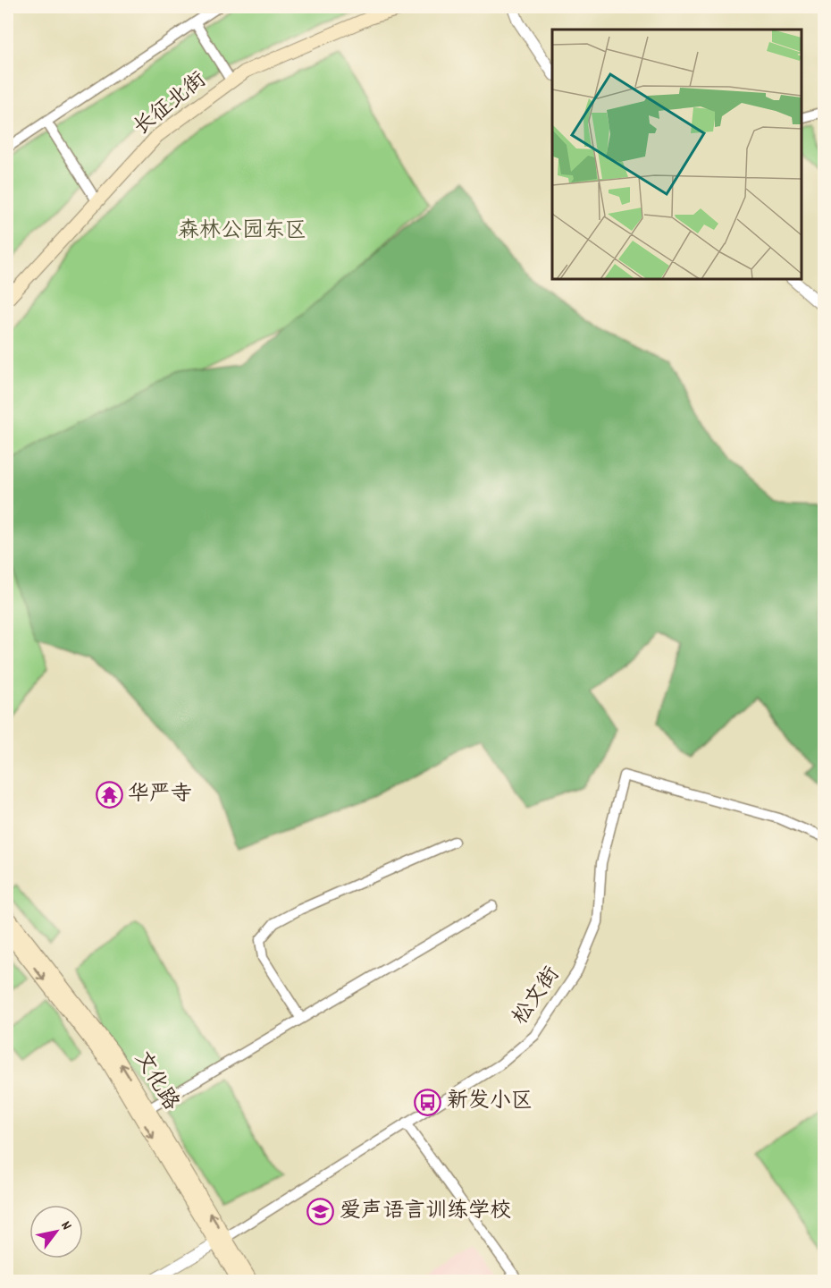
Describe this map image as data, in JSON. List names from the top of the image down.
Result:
{
  "streets": {
    "main road": ["长征北街", "文化路"],
    "street": ["松文街"]
  },
  "crossings": [
    ["松文街", "文化路"]
  ],
  "parks": ["森林公园东区"],
  "places": {
    "temple": ["华严寺"],
    "bus stop": ["新发小区"],
    "school or university": ["爱声语言训练学校"]
  },
  "north": "top right"
}
